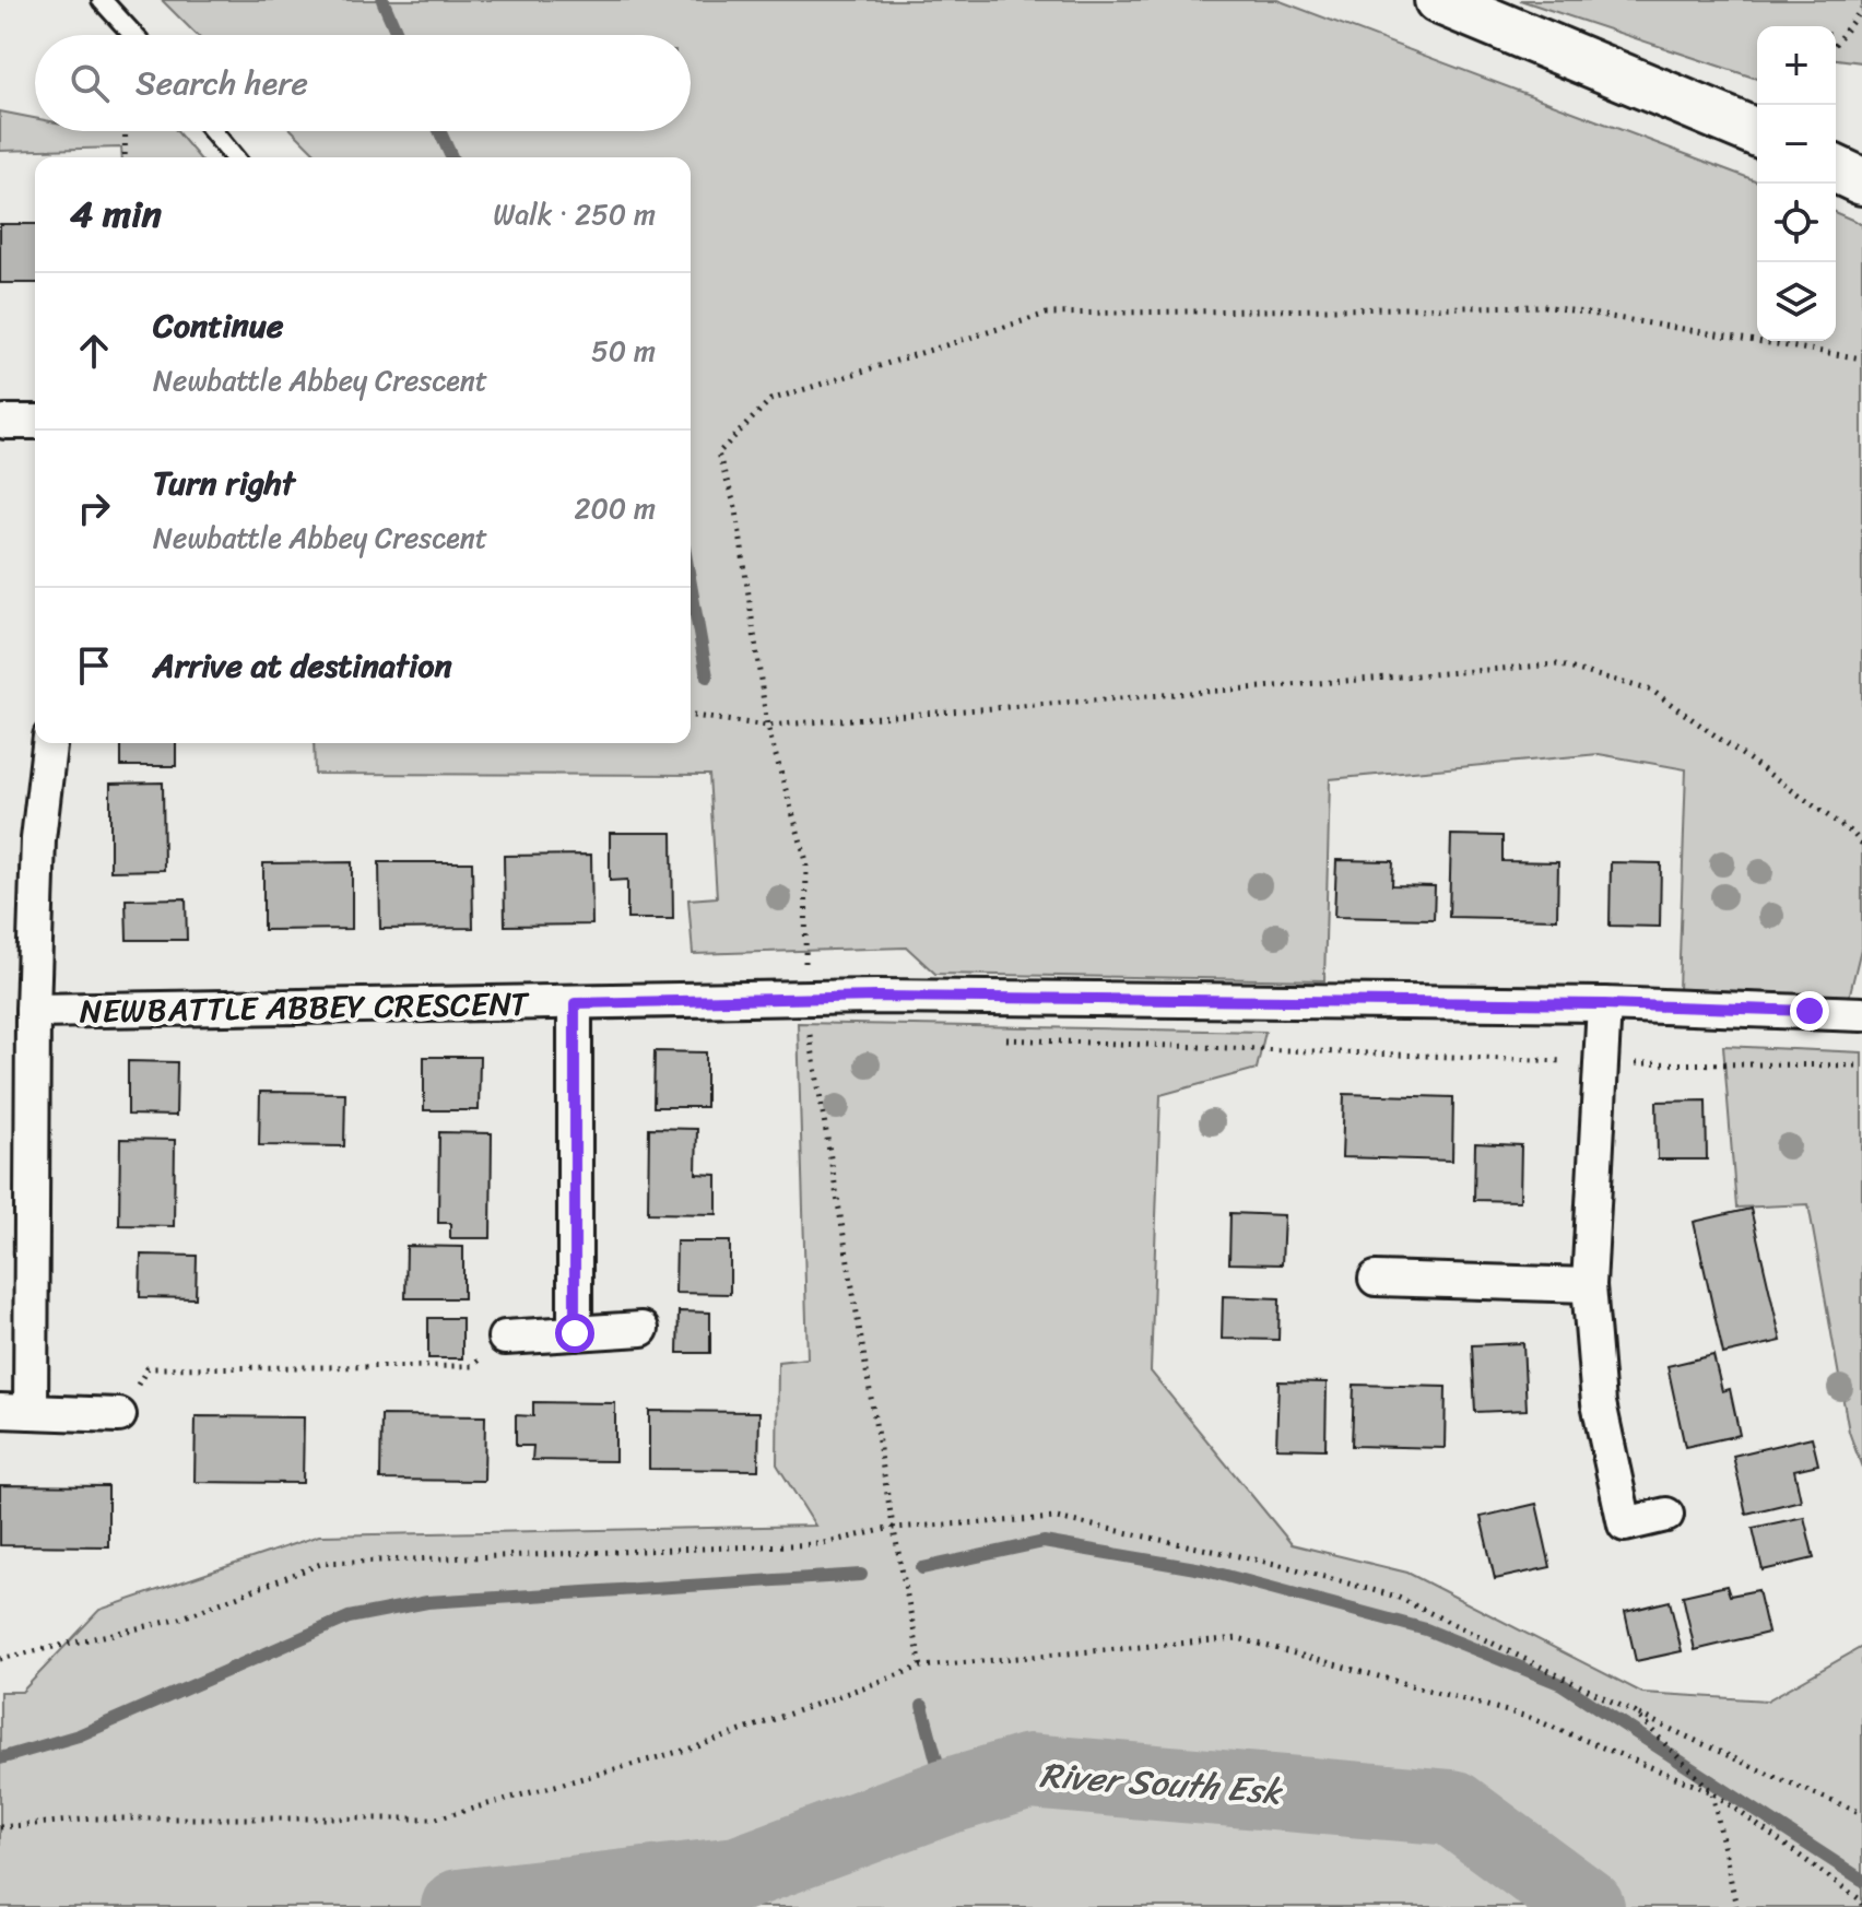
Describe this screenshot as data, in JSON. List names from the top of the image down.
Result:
{
  "streets": {
    "street": ["NEWBATTLE ABBEY CRESCENT"]
  },
  "water": ["River South Esk"],
  "page": {
    "map_buttons": ["+", "−"],
    "search": "Search here",
    "heading": ["4 min", "Walk · 250 m"],
    "list": [
      ["Continue", "Newbattle Abbey Crescent", "50 m"],
      ["Turn right", "Newbattle Abbey Crescent", "200 m"],
      "Arrive at destination"
    ]
  }
}
